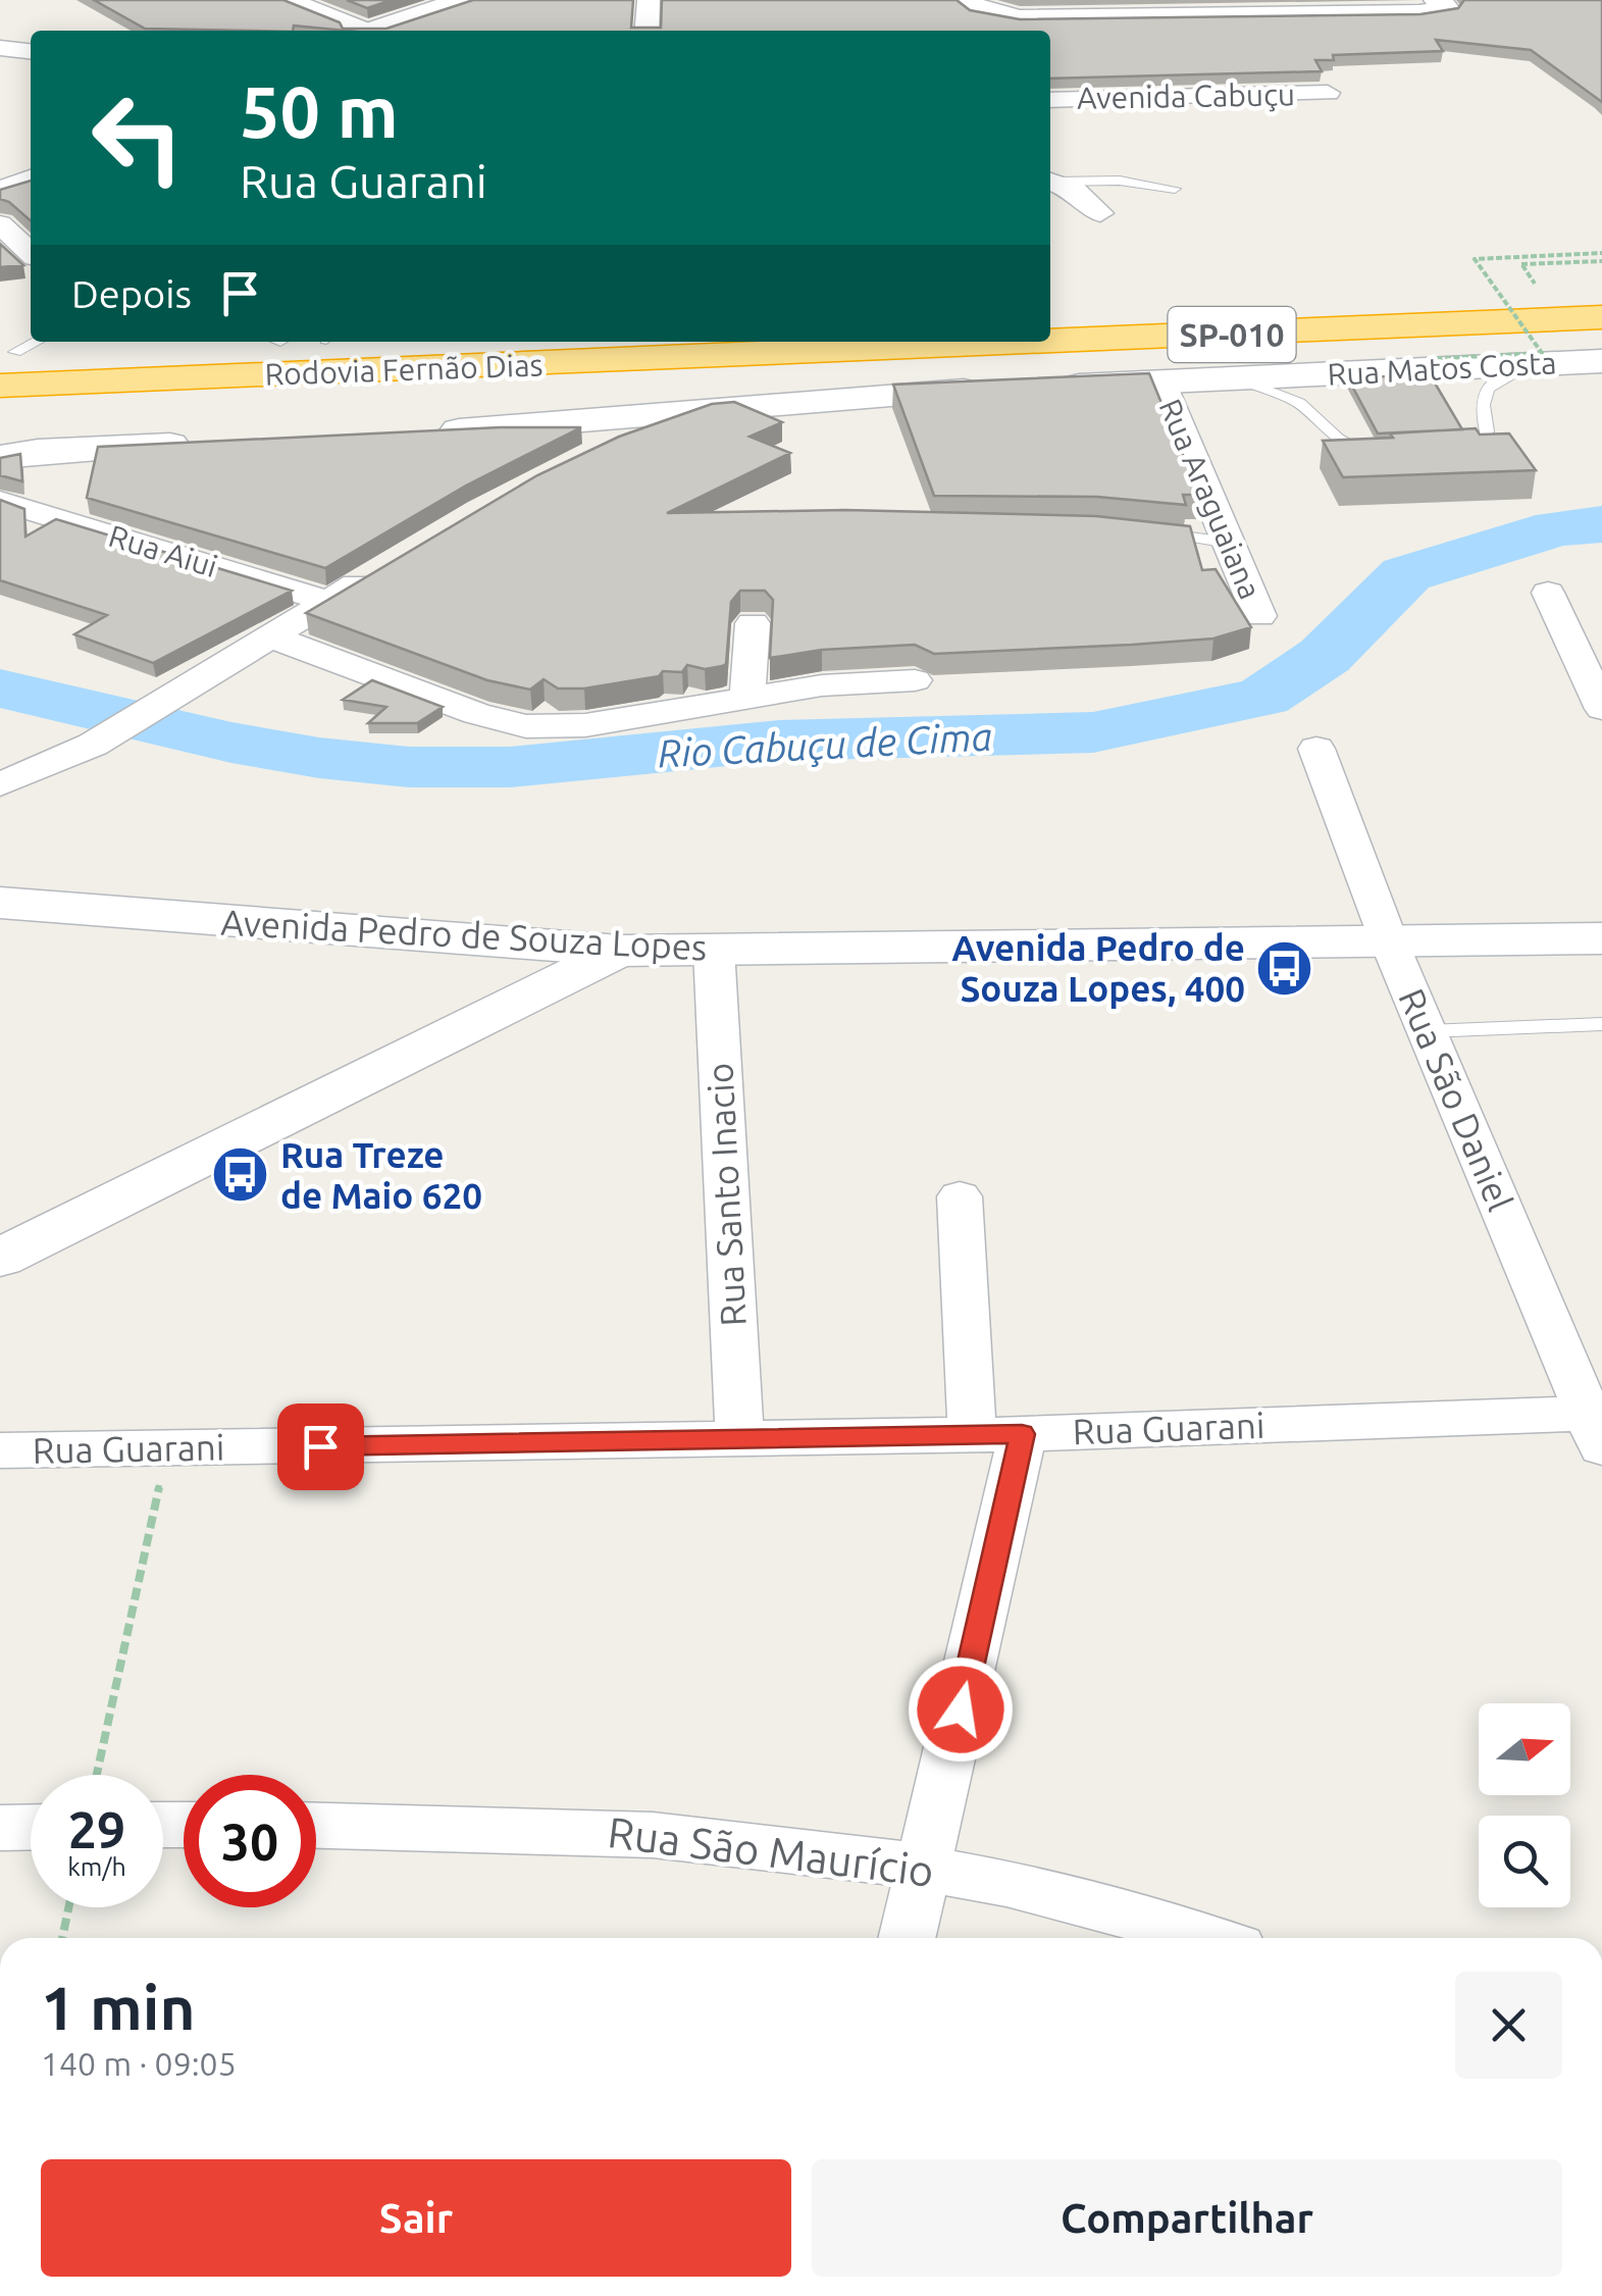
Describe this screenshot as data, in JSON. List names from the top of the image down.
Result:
{
  "streets": {
    "highway": ["SP-010", "Rodovia Fernão Dias"],
    "main road": ["Avenida Pedro de Souza Lopes"],
    "street": [
      "Avenida Cabuçu",
      "Rua Matos Costa",
      "Rua Araguaiana",
      "Rua Aiui",
      "Rua São Daniel",
      "Rua Santo Inacio",
      "Rua Guarani",
      "Rua São Maurício"
    ]
  },
  "crossings": [
    ["Rua Matos Costa", "Rua Araguaiana"],
    ["Avenida Pedro de Souza Lopes", "Rua São Daniel"],
    ["Avenida Pedro de Souza Lopes", "Rua Santo Inacio"],
    ["Rua São Daniel", "Rua Guarani"],
    ["Rua Santo Inacio", "Rua Guarani"]
  ],
  "water": ["Rio Cabuçu de Cima"],
  "places": {
    "bus stop": ["Avenida Pedro de Souza Lopes, 400", "Rua Treze de Maio 620"]
  },
  "north": "right",
  "page": {
    "turn": ["50 m", "Rua Guarani"],
    "then": "Depois",
    "speed": "29 km/h",
    "limit": "30",
    "heading": ["1 min", "140 m · 09:05"],
    "buttons": ["Sair", "Compartilhar"]
  }
}
